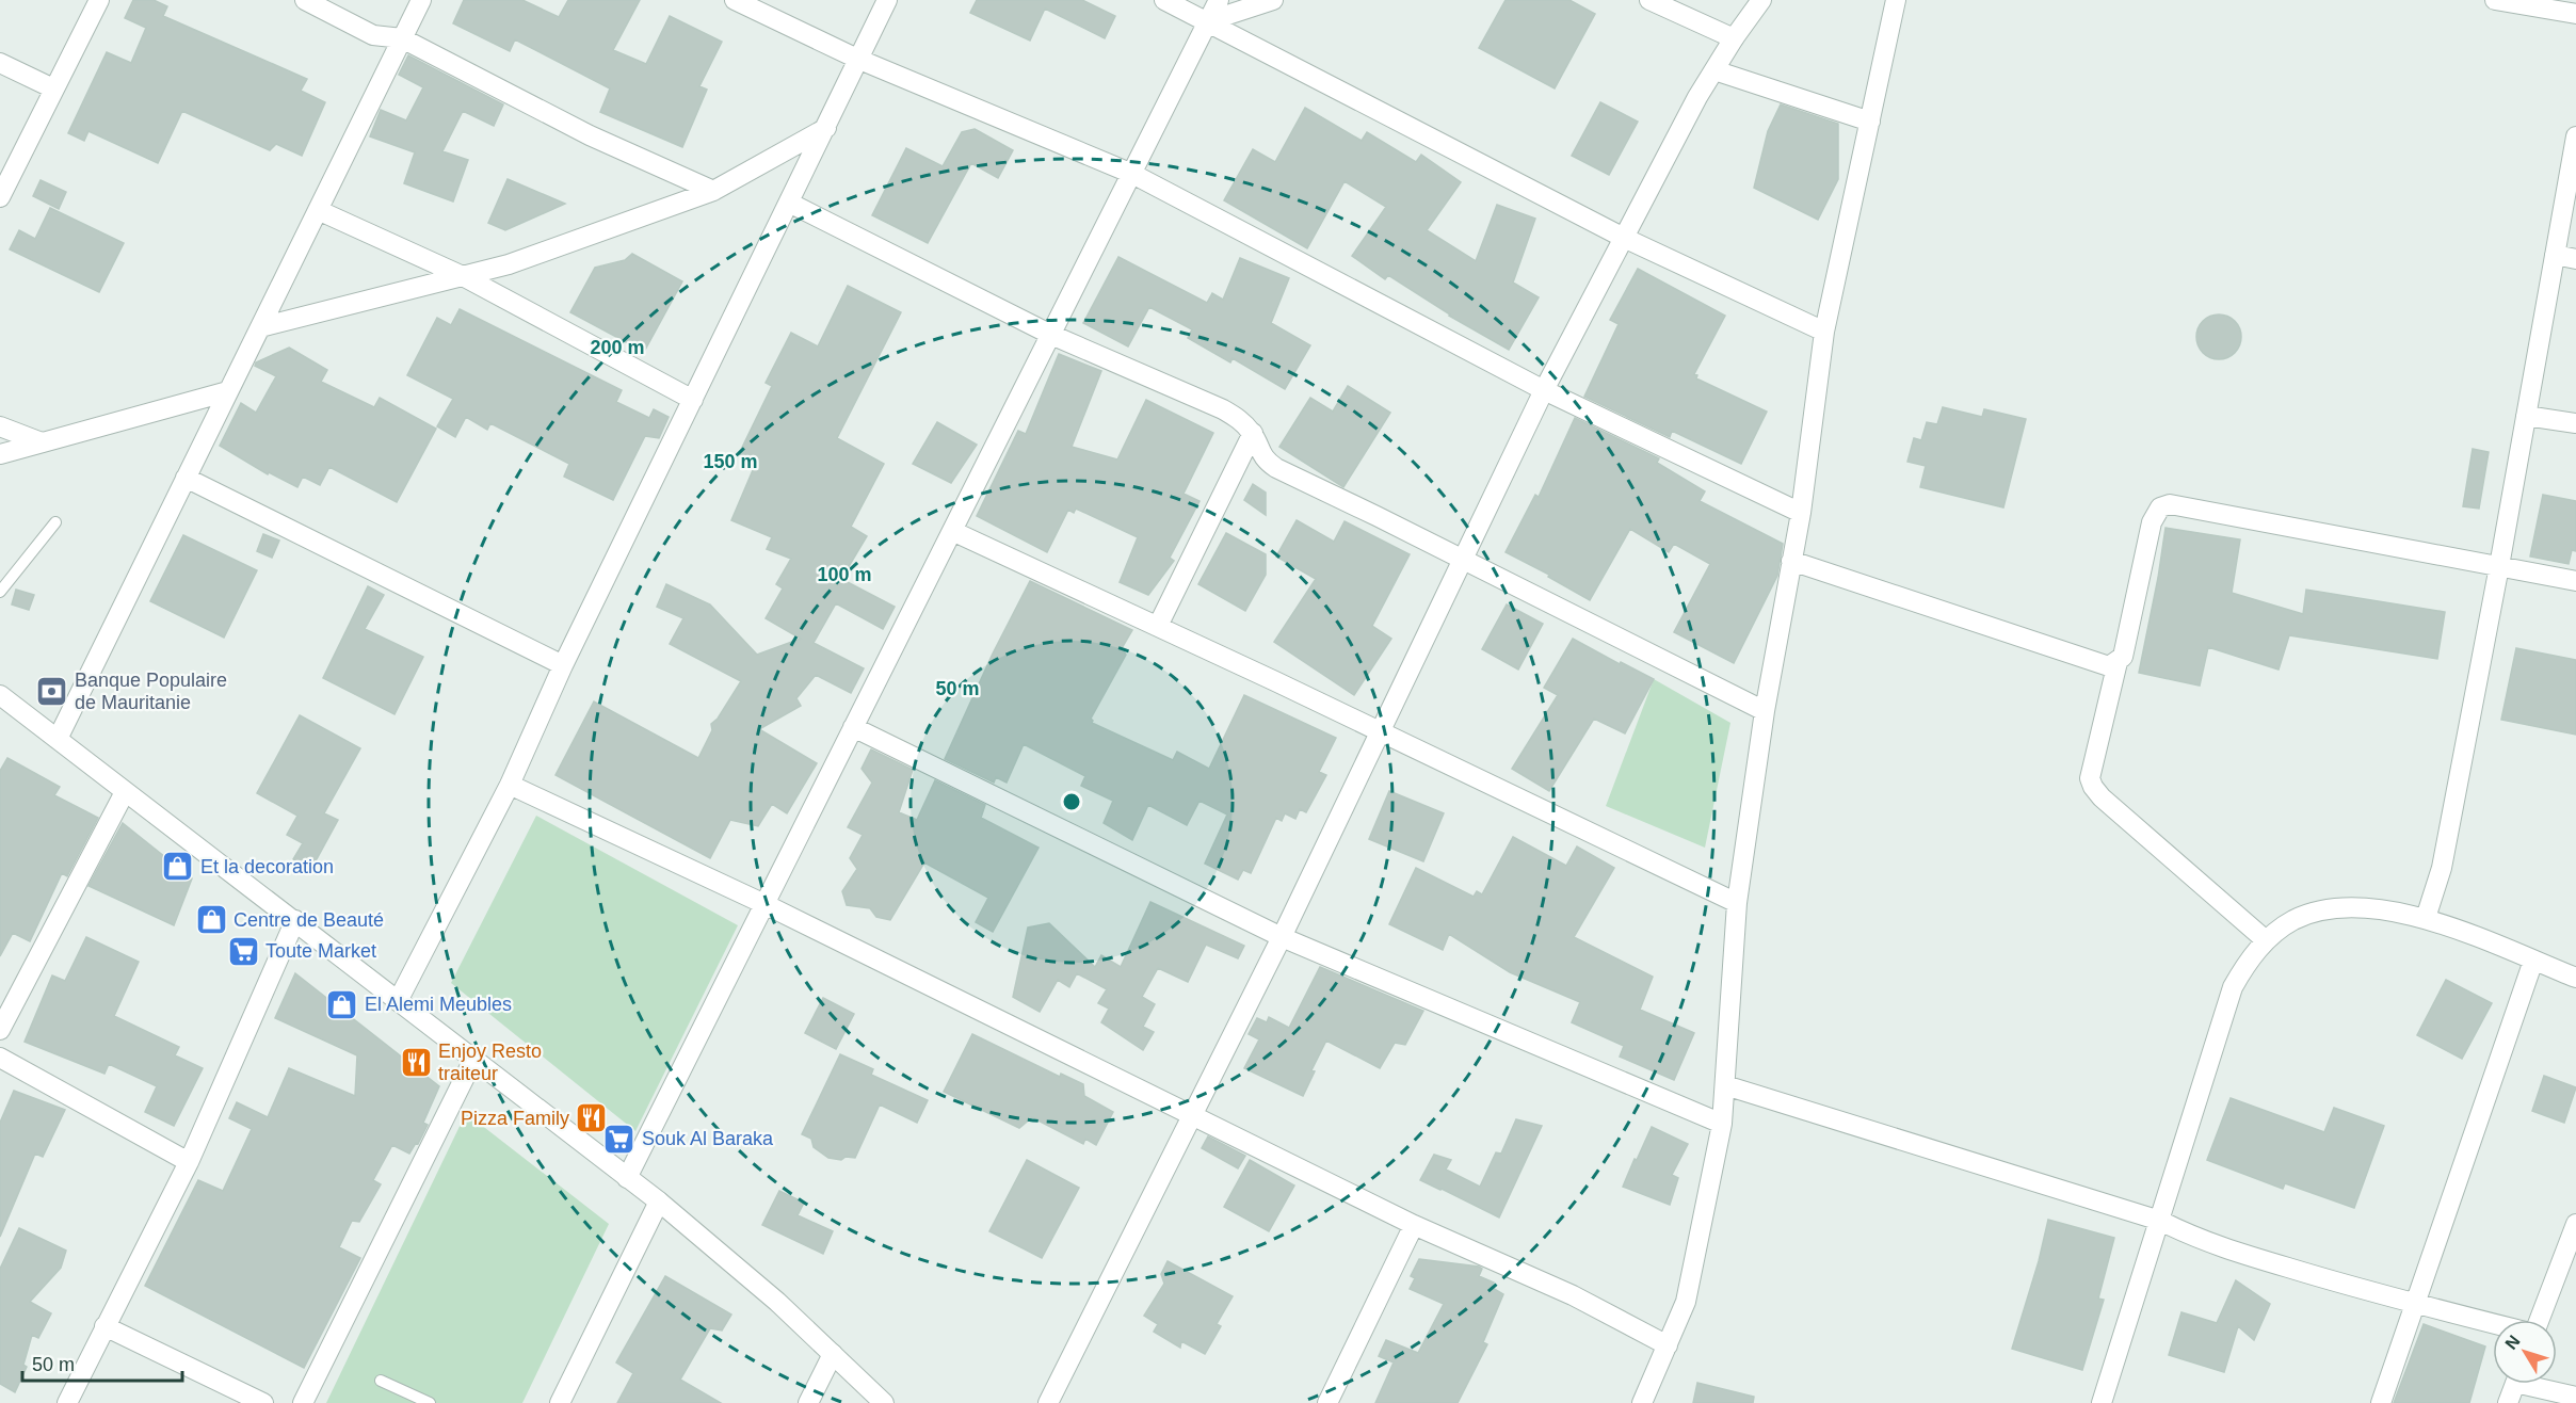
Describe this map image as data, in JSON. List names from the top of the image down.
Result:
{
  "places": {
    "bank": ["Banque Populaire de Mauritanie"],
    "shop": ["Et la decoration", "Centre de Beauté", "El Alemi Meubles"],
    "supermarket": ["Toute Market", "Souk Al Baraka"],
    "restaurant": ["Enjoy Resto traiteur", "Pizza Family"]
  },
  "scale_bar": "50 m",
  "north": "top left",
  "rings": [
    "200 m",
    "150 m",
    "100 m",
    "50 m"
  ]
}
